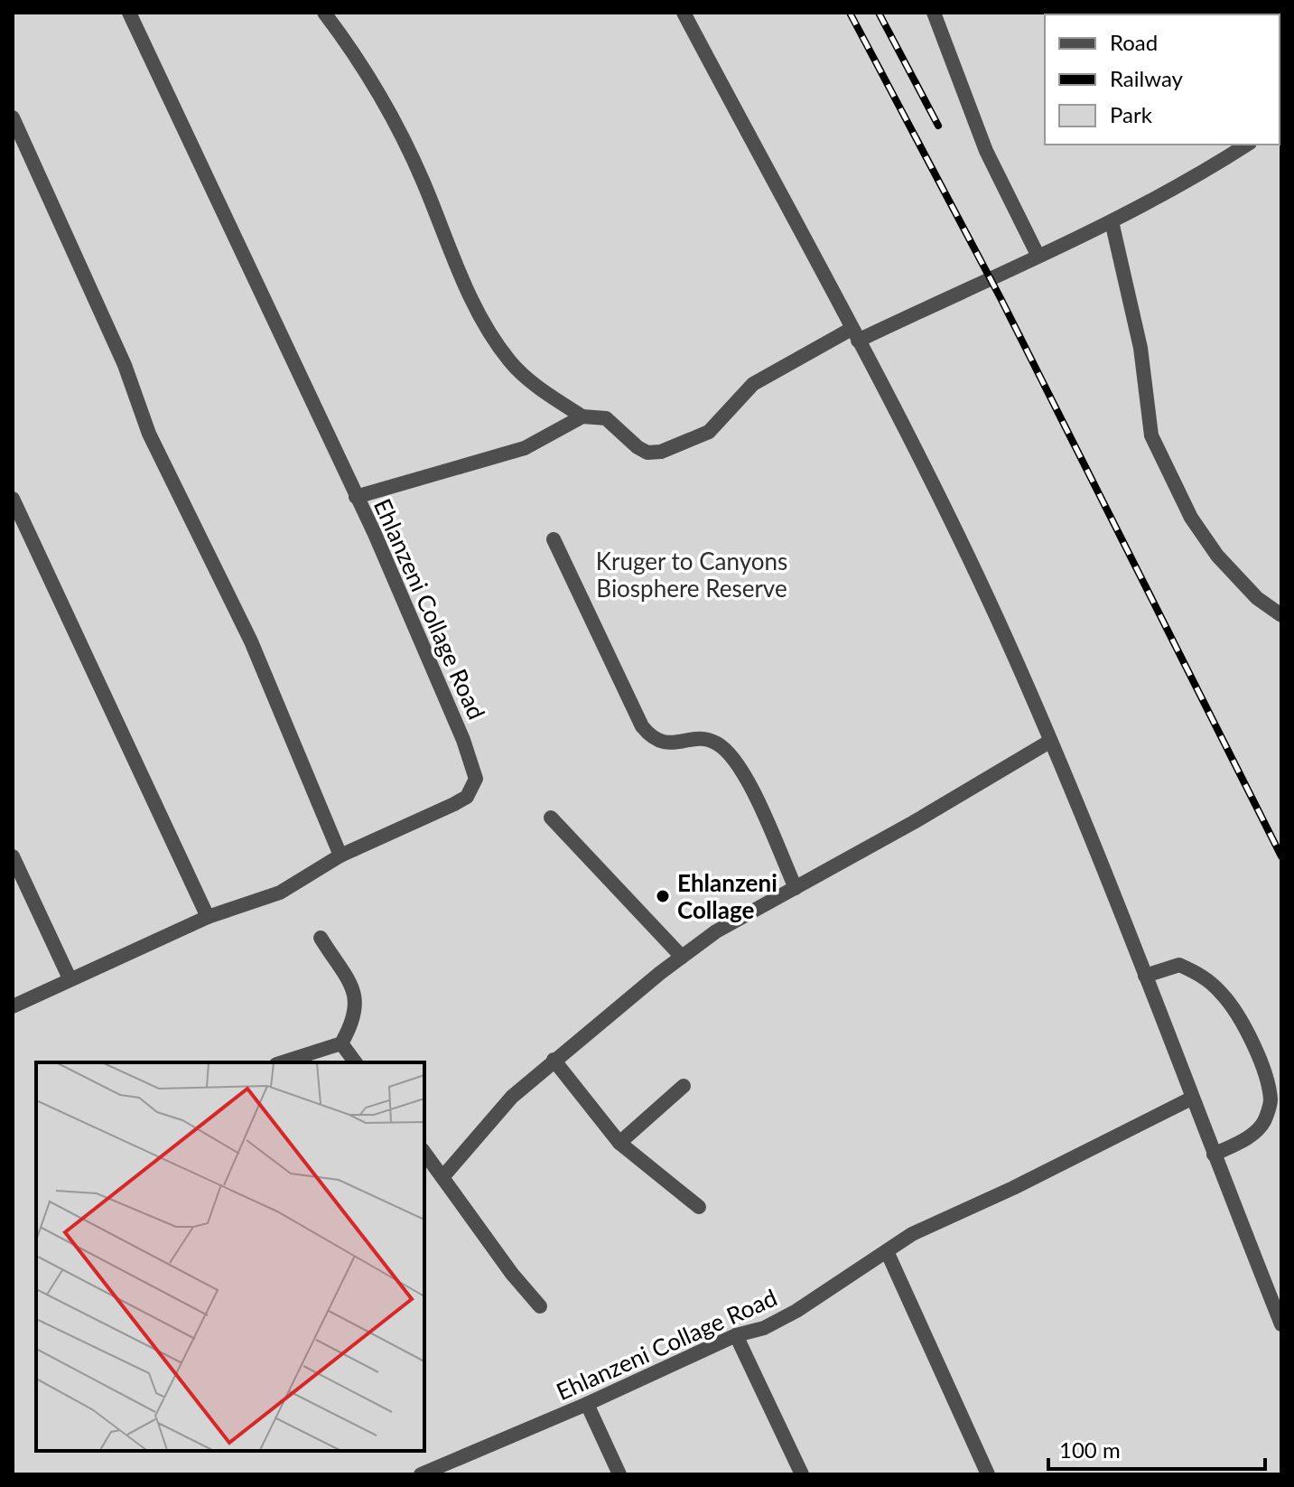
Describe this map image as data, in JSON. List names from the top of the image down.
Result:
{
  "streets": {
    "street": ["Ehlanzeni Collage Road"]
  },
  "parks": ["Kruger to Canyons Biosphere Reserve"],
  "places": ["Ehlanzeni Collage"],
  "legend": ["Road", "Railway", "Park"],
  "scale_bar": "100 m"
}
